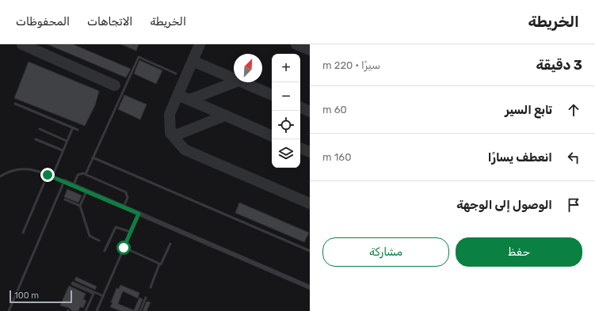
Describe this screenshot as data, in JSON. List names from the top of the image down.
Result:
{
  "scale_bar": "100 m",
  "north": "top right",
  "page": {
    "header": "الخريطة",
    "nav": ["الخريطة", "الاتجاهات", "المحفوظات"],
    "heading": ["3 دقيقة", "سيرًا · 220 m"],
    "map_buttons": ["+", "−"],
    "list": [
      ["تابع السير", "60 m"],
      ["انعطف يسارًا", "160 m"],
      "الوصول إلى الوجهة"
    ],
    "buttons": ["حفظ", "مشاركة"],
    "scale": "100 m"
  }
}
